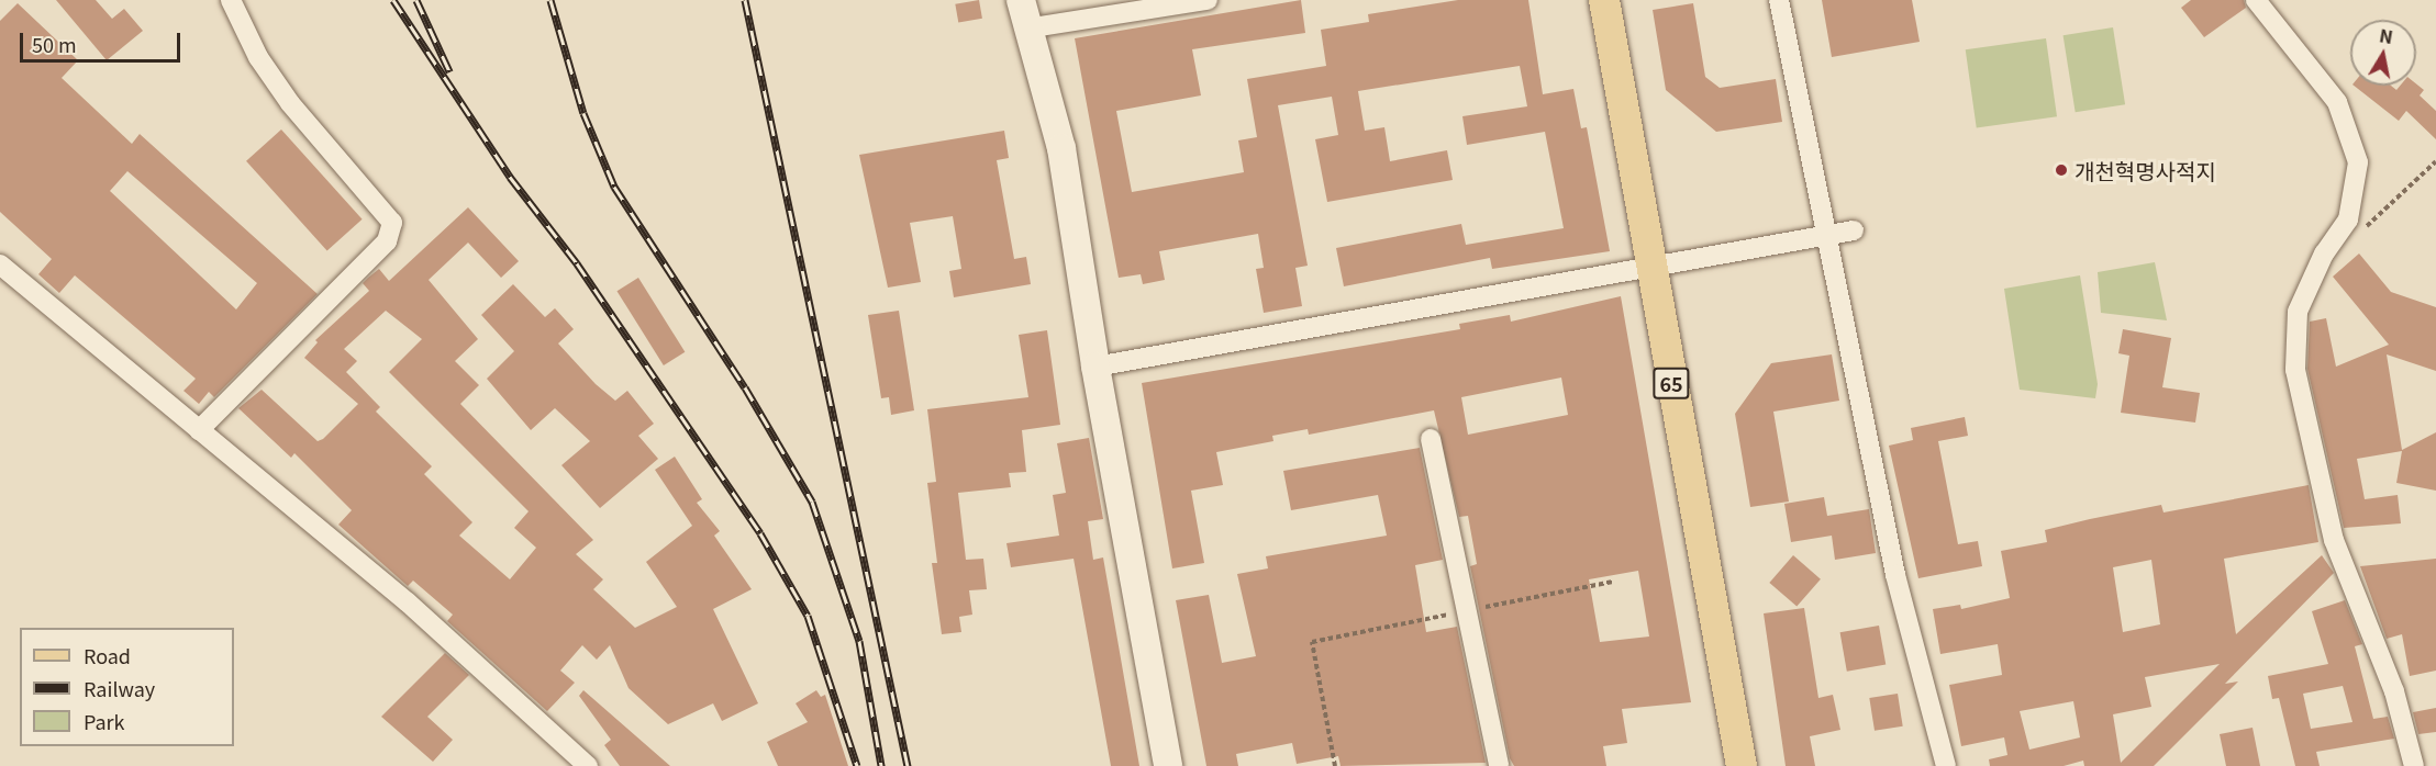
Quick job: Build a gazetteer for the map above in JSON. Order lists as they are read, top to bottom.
{
  "streets": {
    "main road": ["65"]
  },
  "places": ["개천혁명사적지"],
  "legend": ["Road", "Railway", "Park"],
  "scale_bar": "50 m",
  "north": "top"
}
